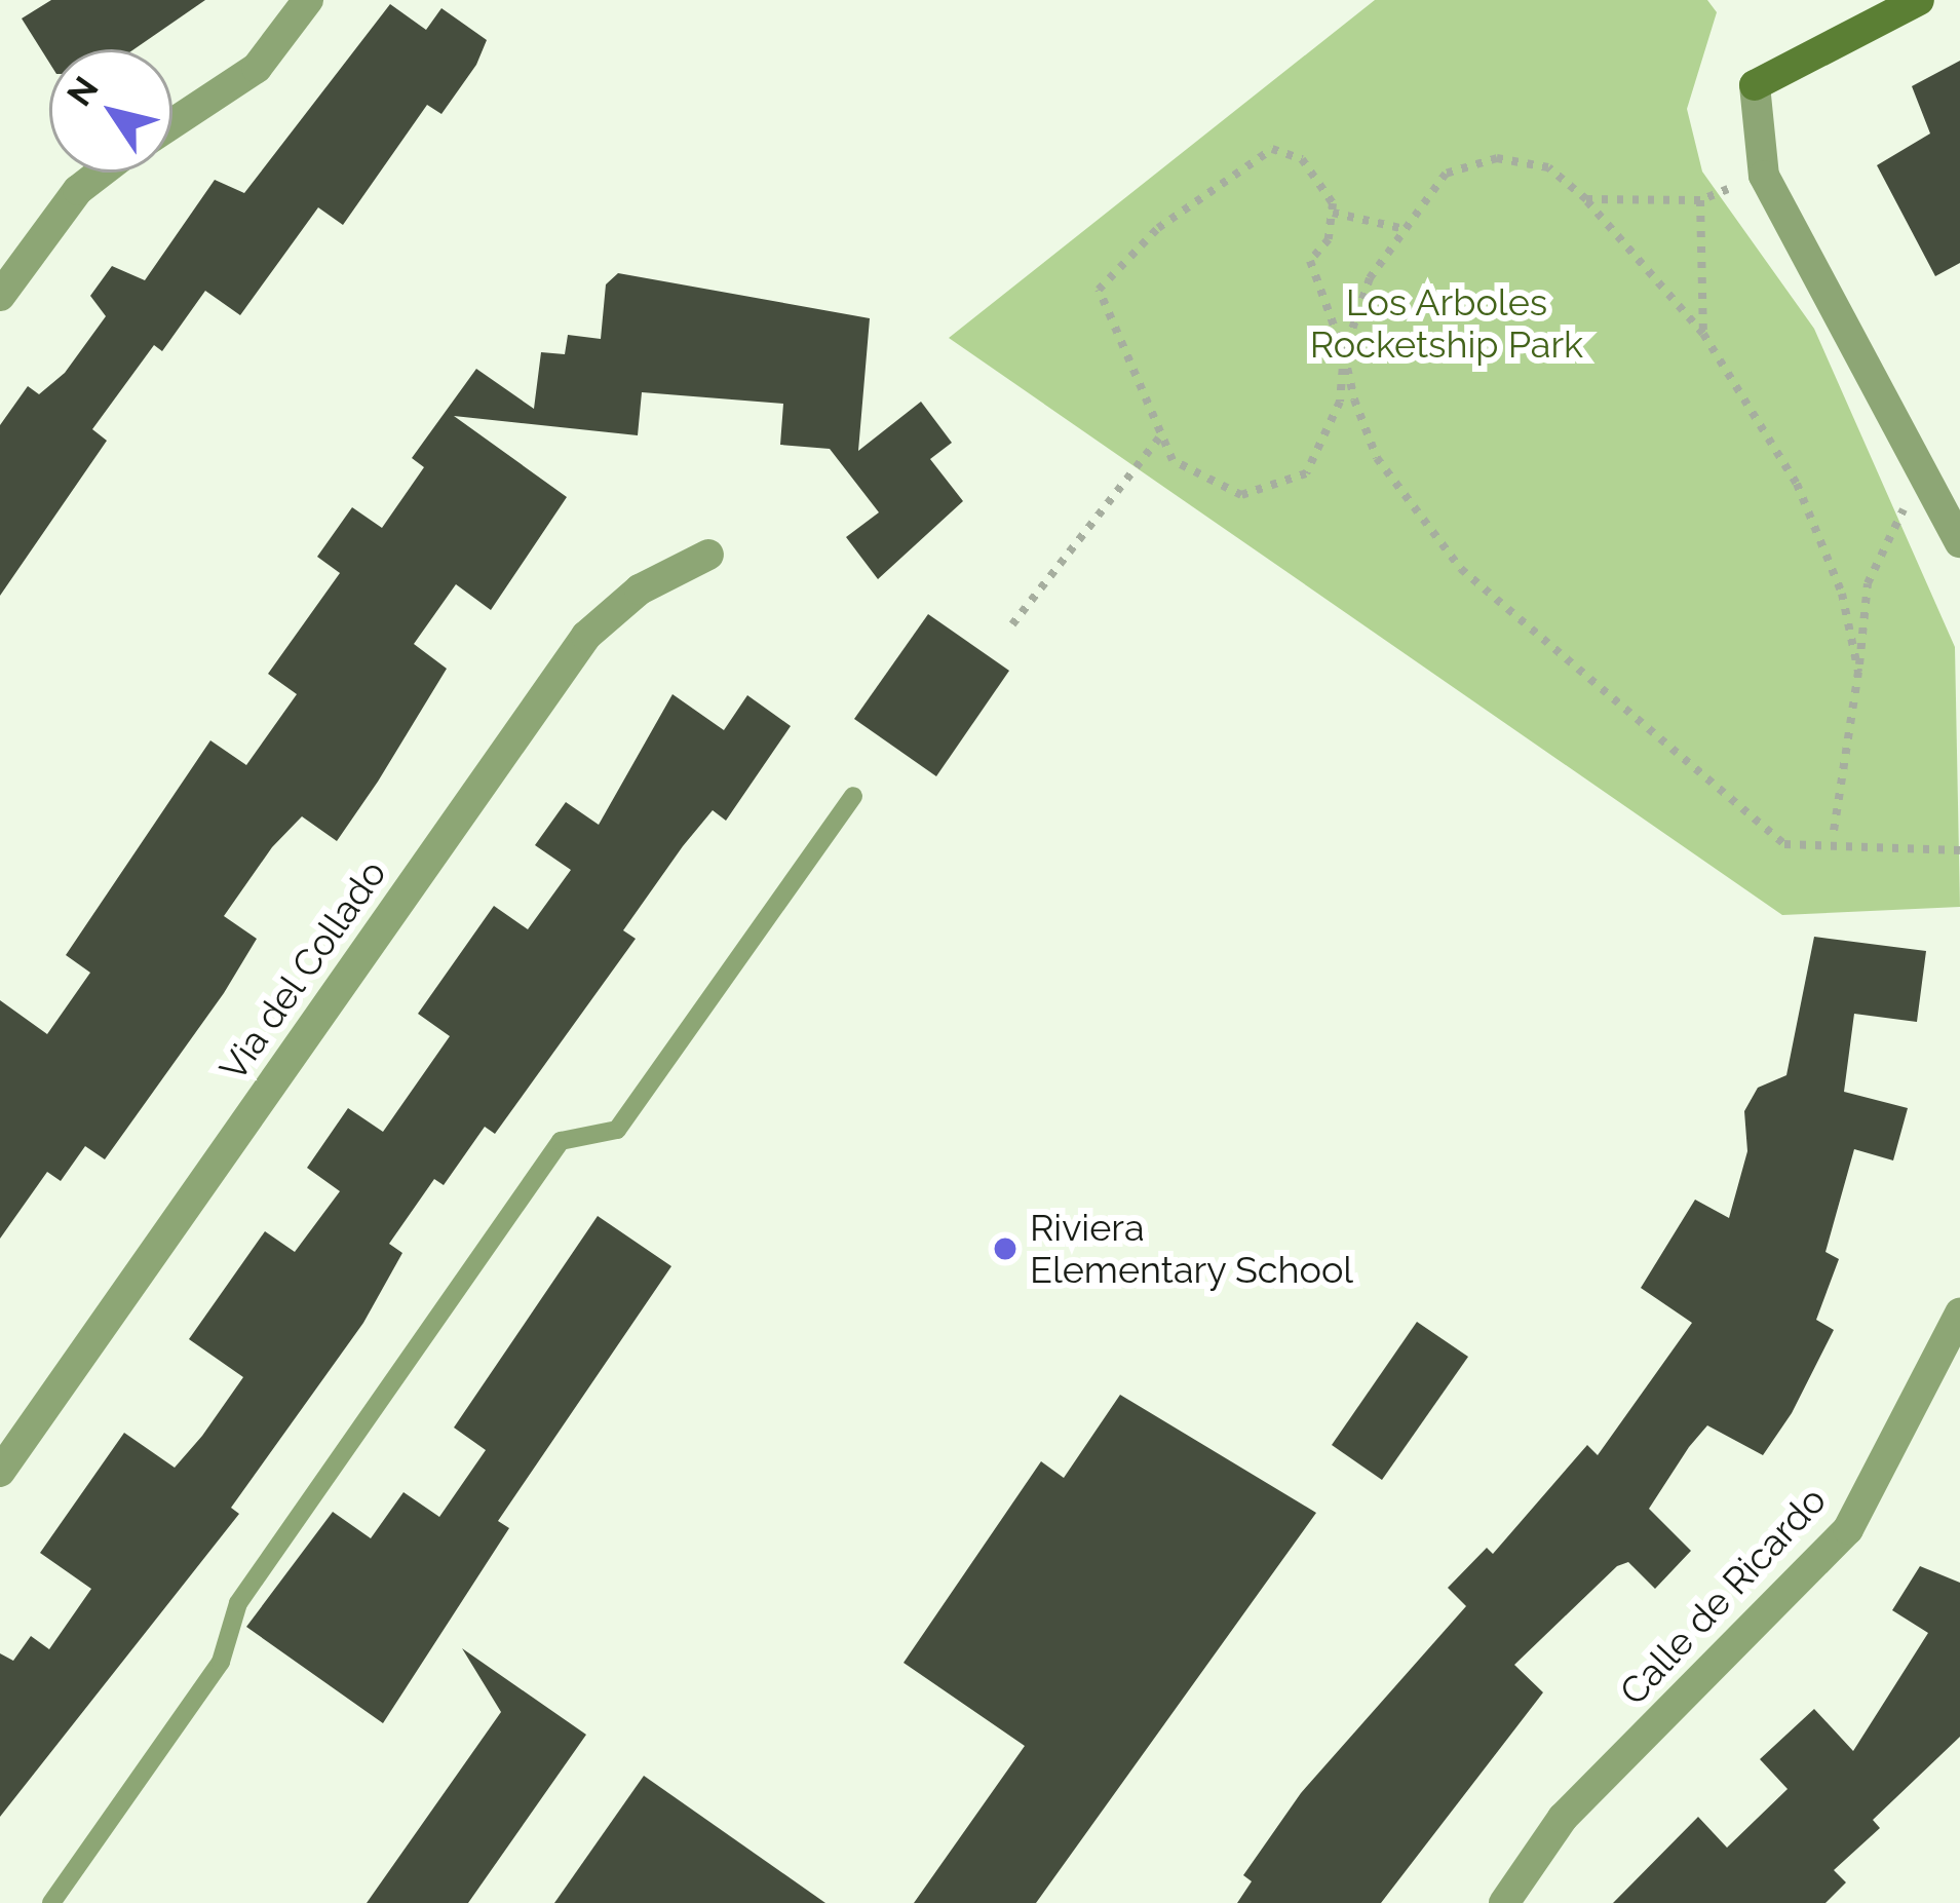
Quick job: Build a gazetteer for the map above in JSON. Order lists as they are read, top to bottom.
{
  "streets": {
    "street": ["Via del Collado", "Calle de Ricardo"]
  },
  "parks": ["Los Arboles Rocketship Park"],
  "places": ["Riviera Elementary School"],
  "north": "top left"
}
